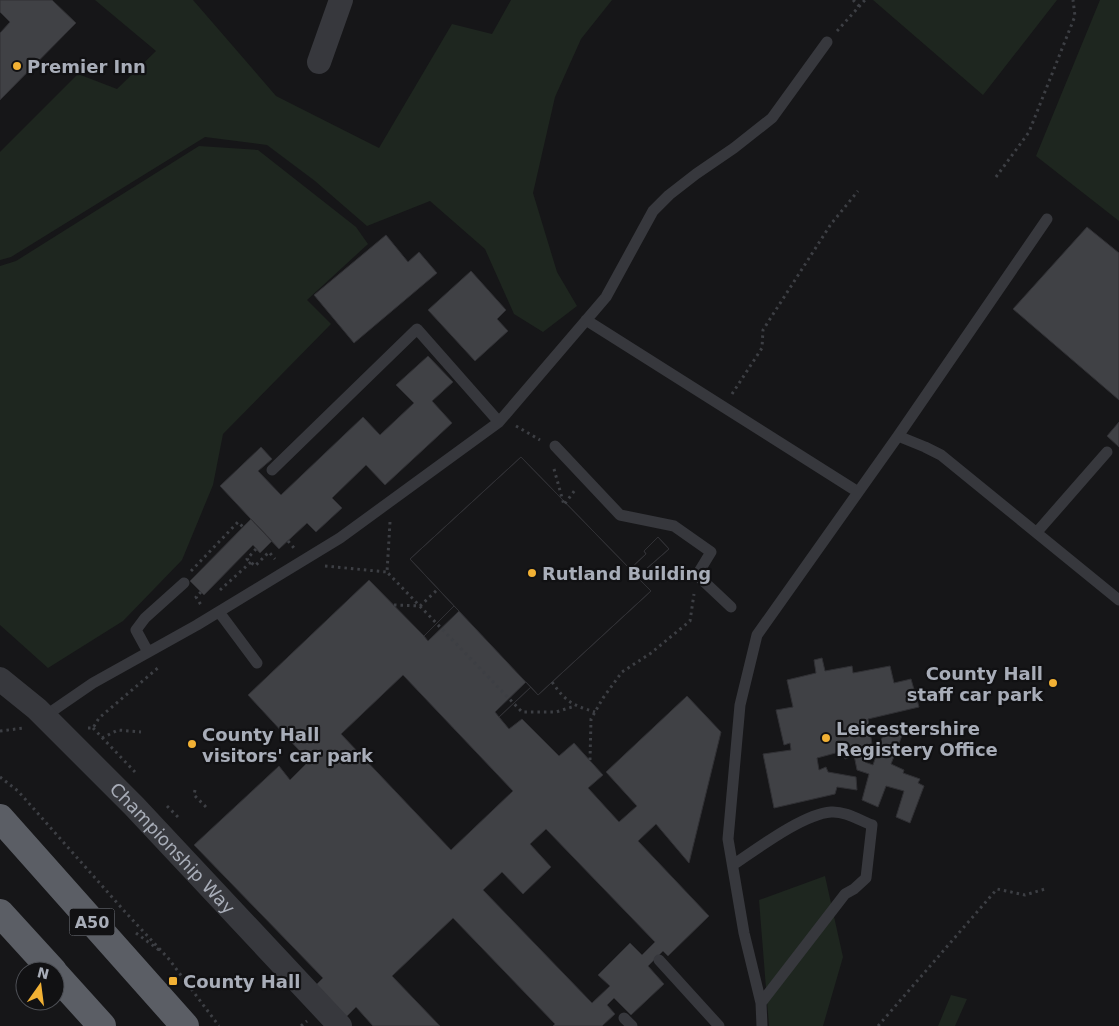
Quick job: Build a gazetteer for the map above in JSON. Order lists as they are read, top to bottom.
{
  "streets": {
    "highway": ["A50"],
    "street": ["Championship Way"]
  },
  "places": {
    "other": [
      "Premier Inn",
      "Rutland Building",
      "County Hall staff car park",
      "Leicestershire Registery Office",
      "County Hall visitors' car park"
    ],
    "transit": ["County Hall"]
  },
  "north": "top"
}
